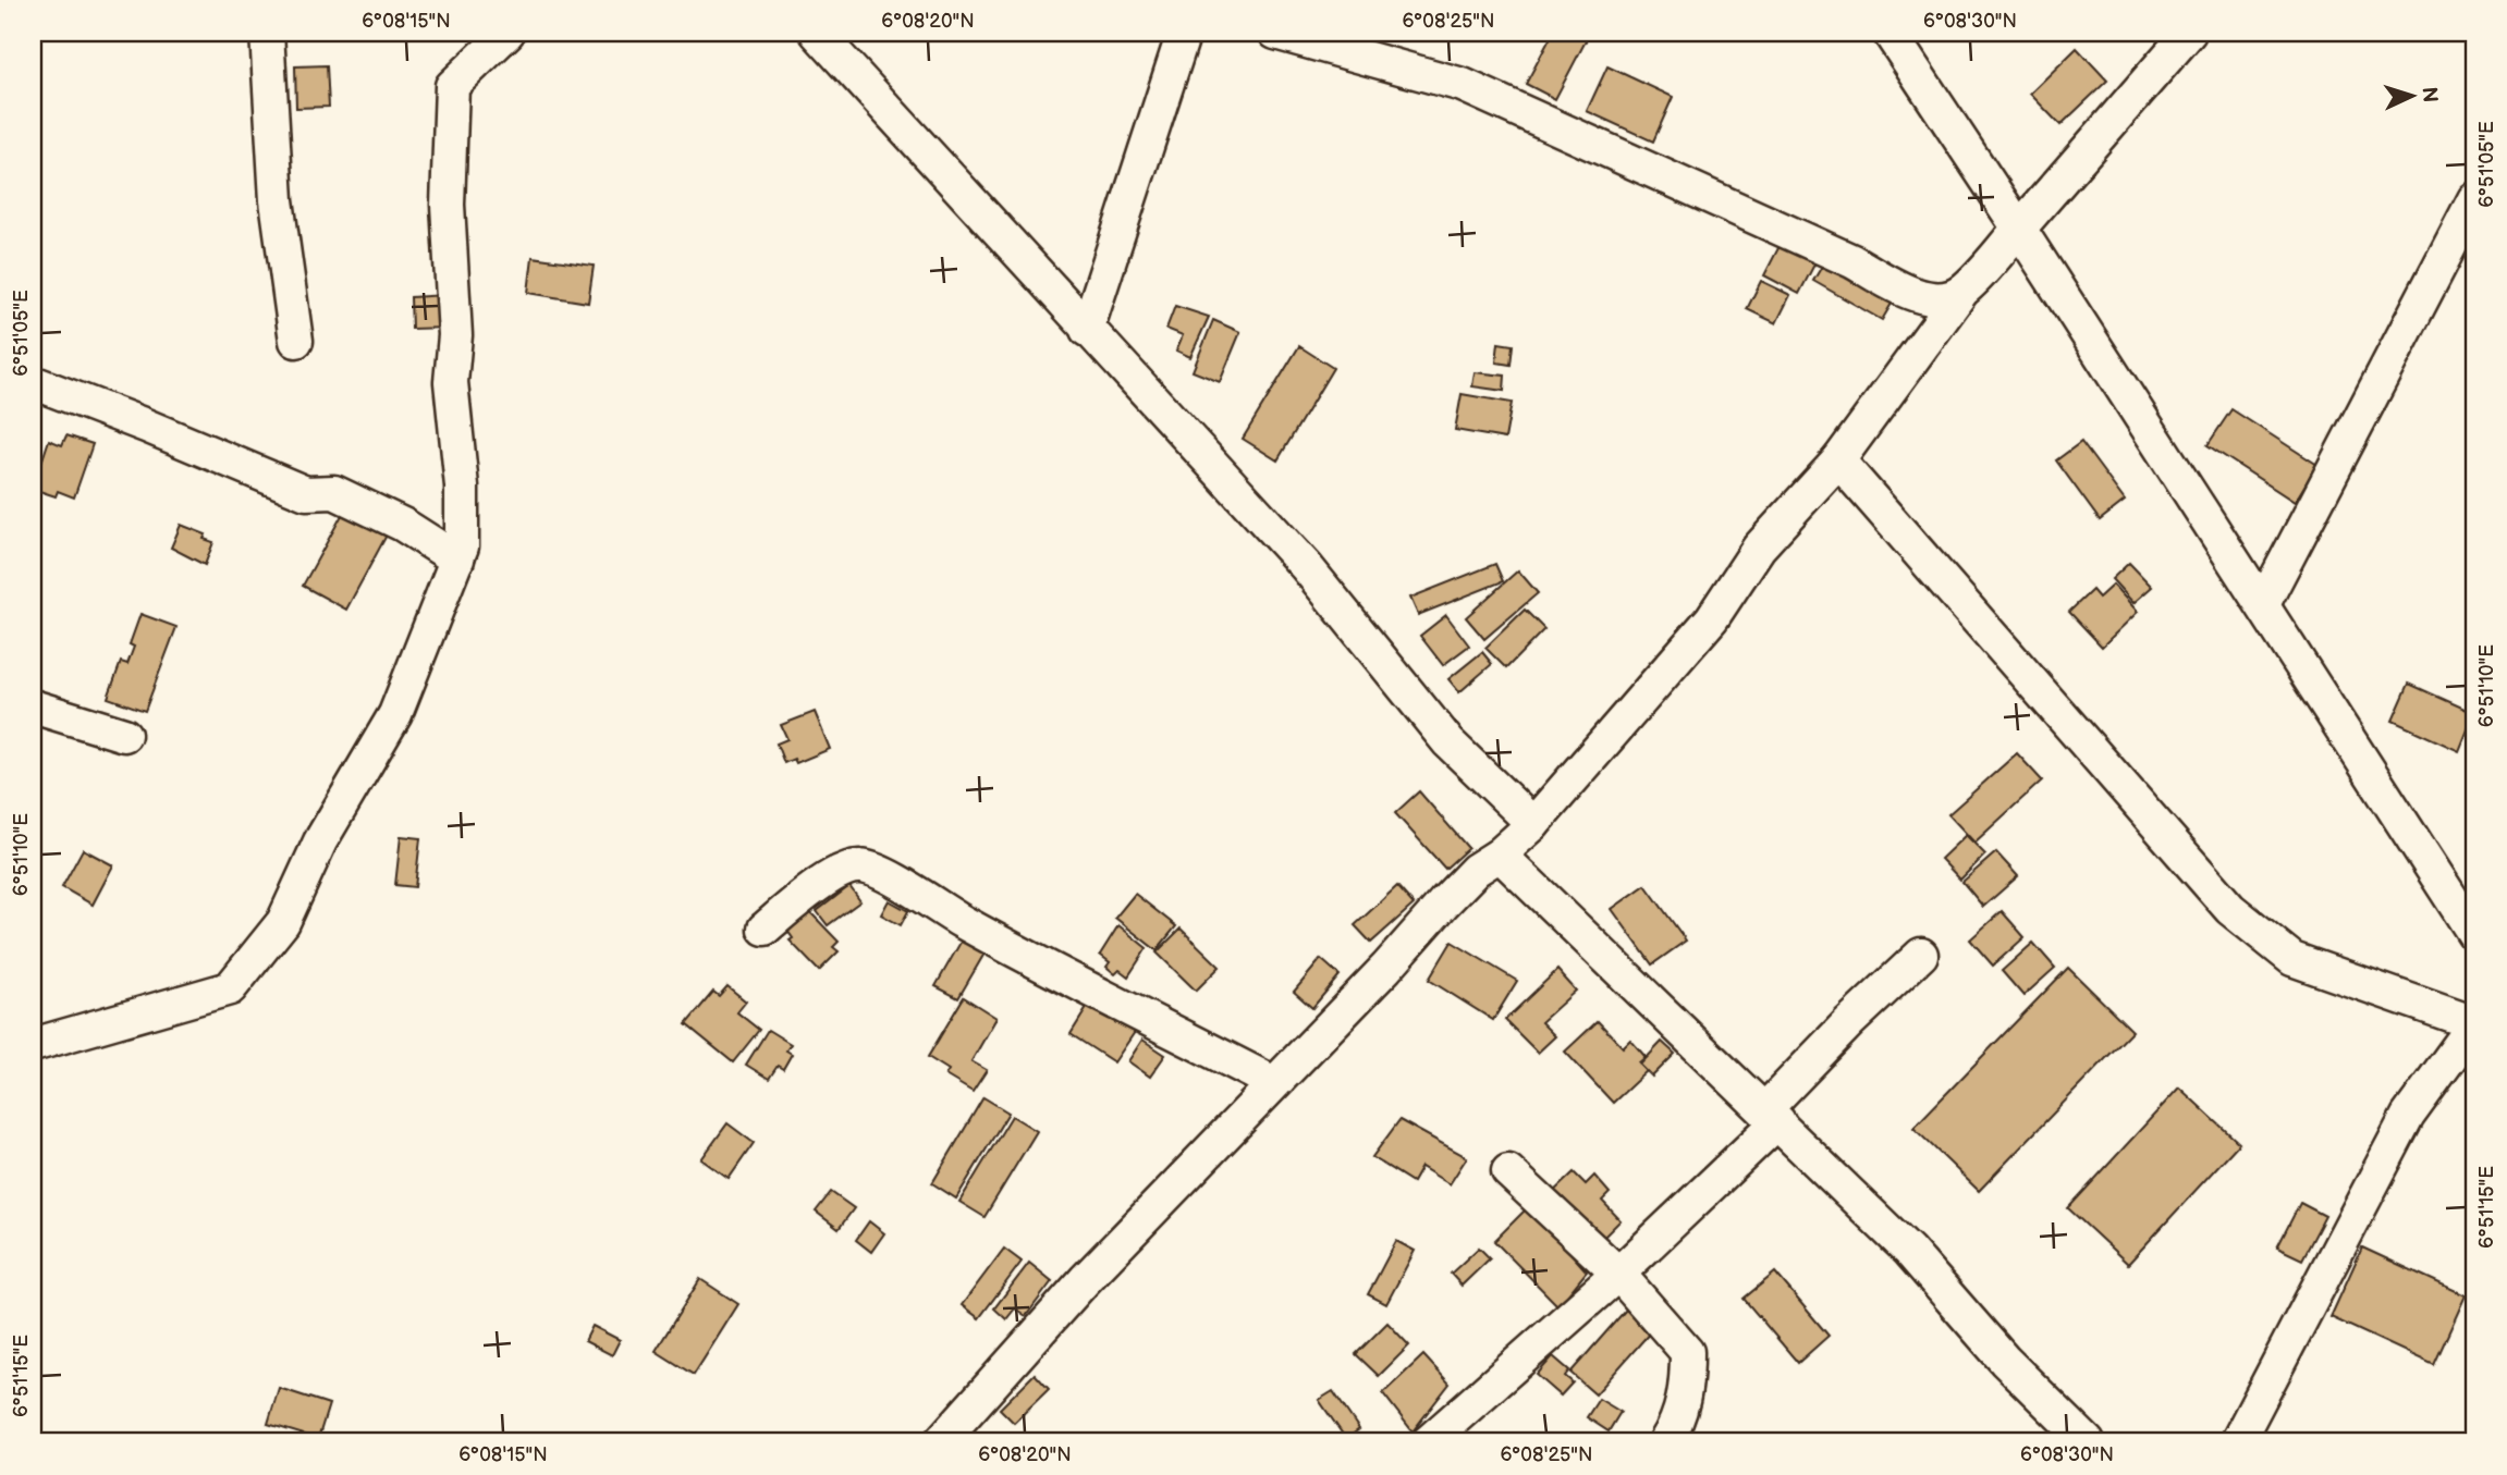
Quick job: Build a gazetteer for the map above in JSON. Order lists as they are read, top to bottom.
{
  "north": "right",
  "coordinates": [
    "6°08'15\"N",
    "6°08'20\"N",
    "6°08'25\"N",
    "6°08'30\"N",
    "6°51'05\"E",
    "6°51'10\"E",
    "6°51'15\"E"
  ]
}
